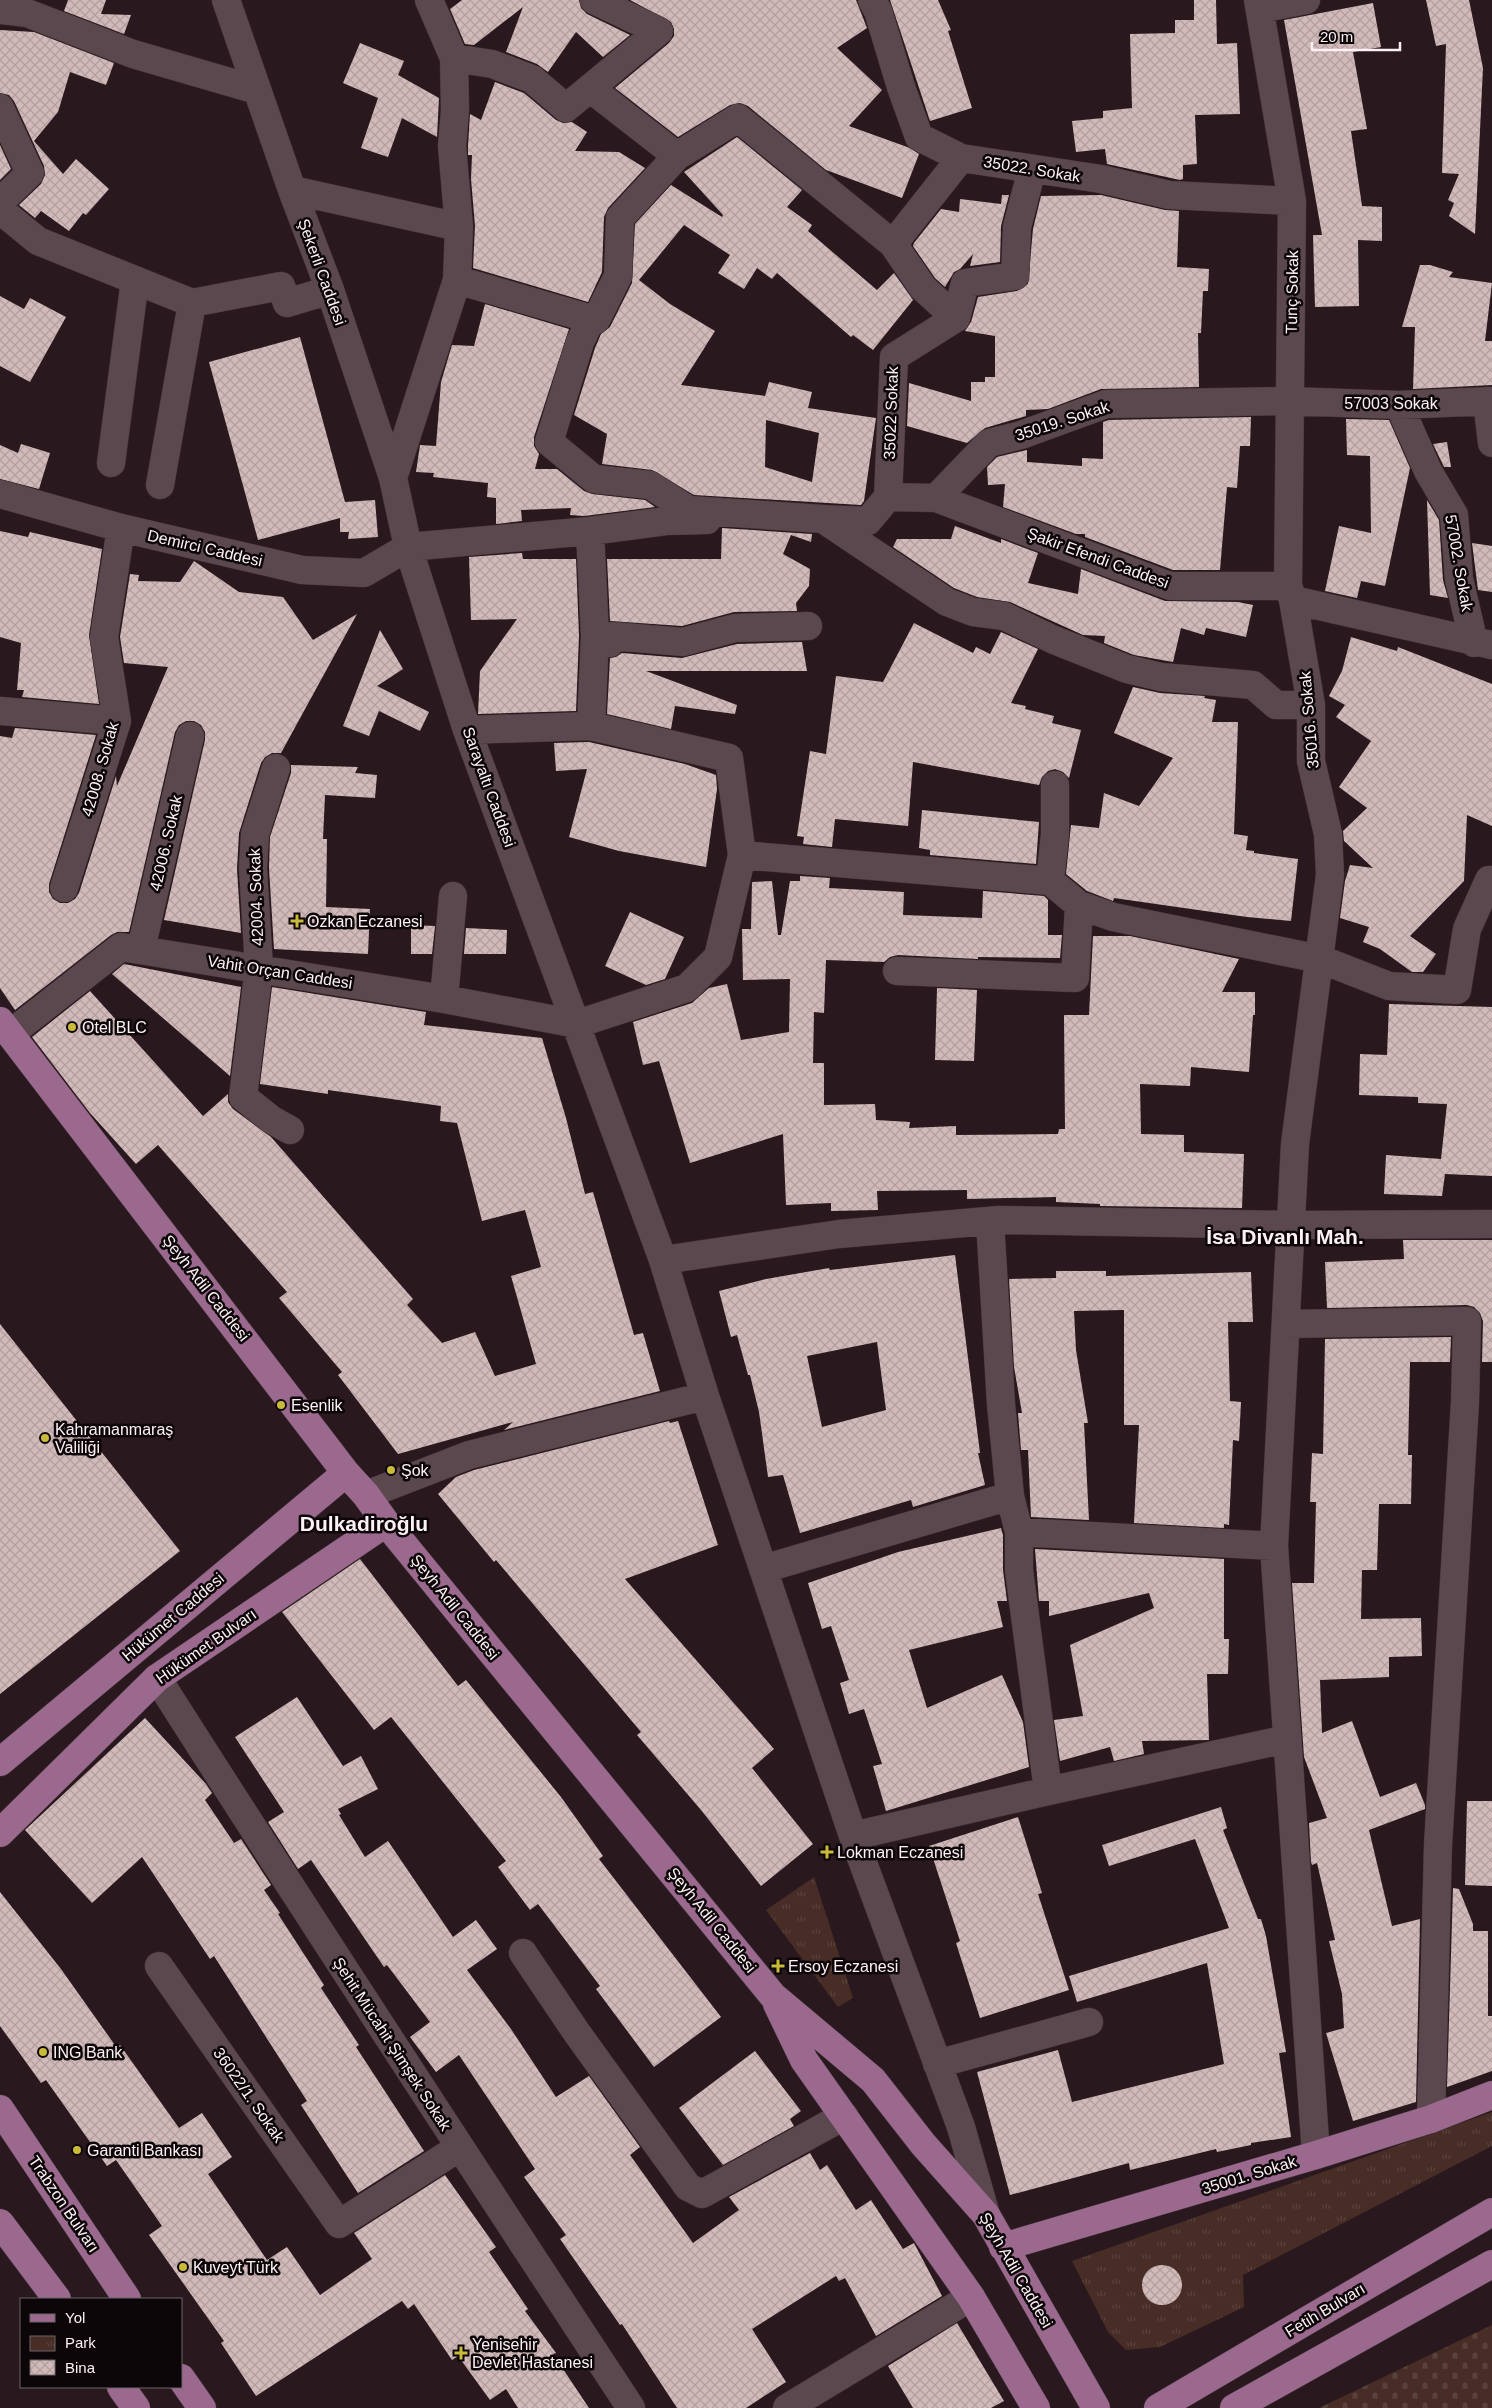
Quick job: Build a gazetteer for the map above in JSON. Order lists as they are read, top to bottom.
{
  "streets": {
    "main road": [
      "Şeyh Adil Caddesi",
      "Hükümet Caddesi",
      "Hükümet Bulvarı",
      "35001. Sokak",
      "Trabzon Bulvarı",
      "Fetih Bulvarı"
    ],
    "street": [
      "35022. Sokak",
      "Şekerli Caddesi",
      "Tunç Sokak",
      "57003 Sokak",
      "35022 Sokak",
      "35019. Sokak",
      "Demirci Caddesi",
      "Şakir Efendi Caddesi",
      "57002. Sokak",
      "35016. Sokak",
      "42008. Sokak",
      "Sarayaltı Caddesi",
      "42006. Sokak",
      "42004. Sokak",
      "Vahit Orçan Caddesi",
      "Şehit Mücahit Şimşek Sokak",
      "36022/1. Sokak"
    ]
  },
  "crossings": [
    ["35022. Sokak", "Tunç Sokak"],
    ["Şekerli Caddesi", "Demirci Caddesi"],
    ["Şekerli Caddesi", "Sarayaltı Caddesi"],
    ["Tunç Sokak", "57003 Sokak"],
    ["Tunç Sokak", "35019. Sokak"],
    ["Tunç Sokak", "Şakir Efendi Caddesi"],
    ["Tunç Sokak", "35016. Sokak"],
    ["57003 Sokak", "35019. Sokak"],
    ["57003 Sokak", "57002. Sokak"],
    ["35019. Sokak", "Şakir Efendi Caddesi"],
    ["Demirci Caddesi", "42008. Sokak"],
    ["Demirci Caddesi", "Sarayaltı Caddesi"],
    ["Şakir Efendi Caddesi", "57002. Sokak"],
    ["Şakir Efendi Caddesi", "35016. Sokak"],
    ["35016. Sokak", "35001. Sokak"],
    ["Sarayaltı Caddesi", "Vahit Orçan Caddesi"],
    ["Sarayaltı Caddesi", "Şeyh Adil Caddesi"],
    ["42006. Sokak", "Vahit Orçan Caddesi"],
    ["42004. Sokak", "Vahit Orçan Caddesi"],
    ["Vahit Orçan Caddesi", "Şeyh Adil Caddesi"],
    ["Şeyh Adil Caddesi", "Hükümet Caddesi"],
    ["Şeyh Adil Caddesi", "Hükümet Bulvarı"],
    ["Şeyh Adil Caddesi", "35001. Sokak"],
    ["Hükümet Bulvarı", "Şehit Mücahit Şimşek Sokak"],
    ["Şehit Mücahit Şimşek Sokak", "36022/1. Sokak"]
  ],
  "districts": ["İsa Divanlı Mah.", "Dulkadiroğlu"],
  "places": {
    "health": [
      "Ozkan Eczanesi",
      "Lokman Eczanesi",
      "Ersoy Eczanesi",
      "Yenisehir Devlet Hastanesi"
    ],
    "other": [
      "Otel BLC",
      "Esenlik",
      "Kahramanmaraş Valiliği",
      "Şok",
      "ING Bank",
      "Garanti Bankası",
      "Kuveyt Türk"
    ]
  },
  "legend": ["Yol", "Park", "Bina"],
  "scale_bar": "20 m"
}
